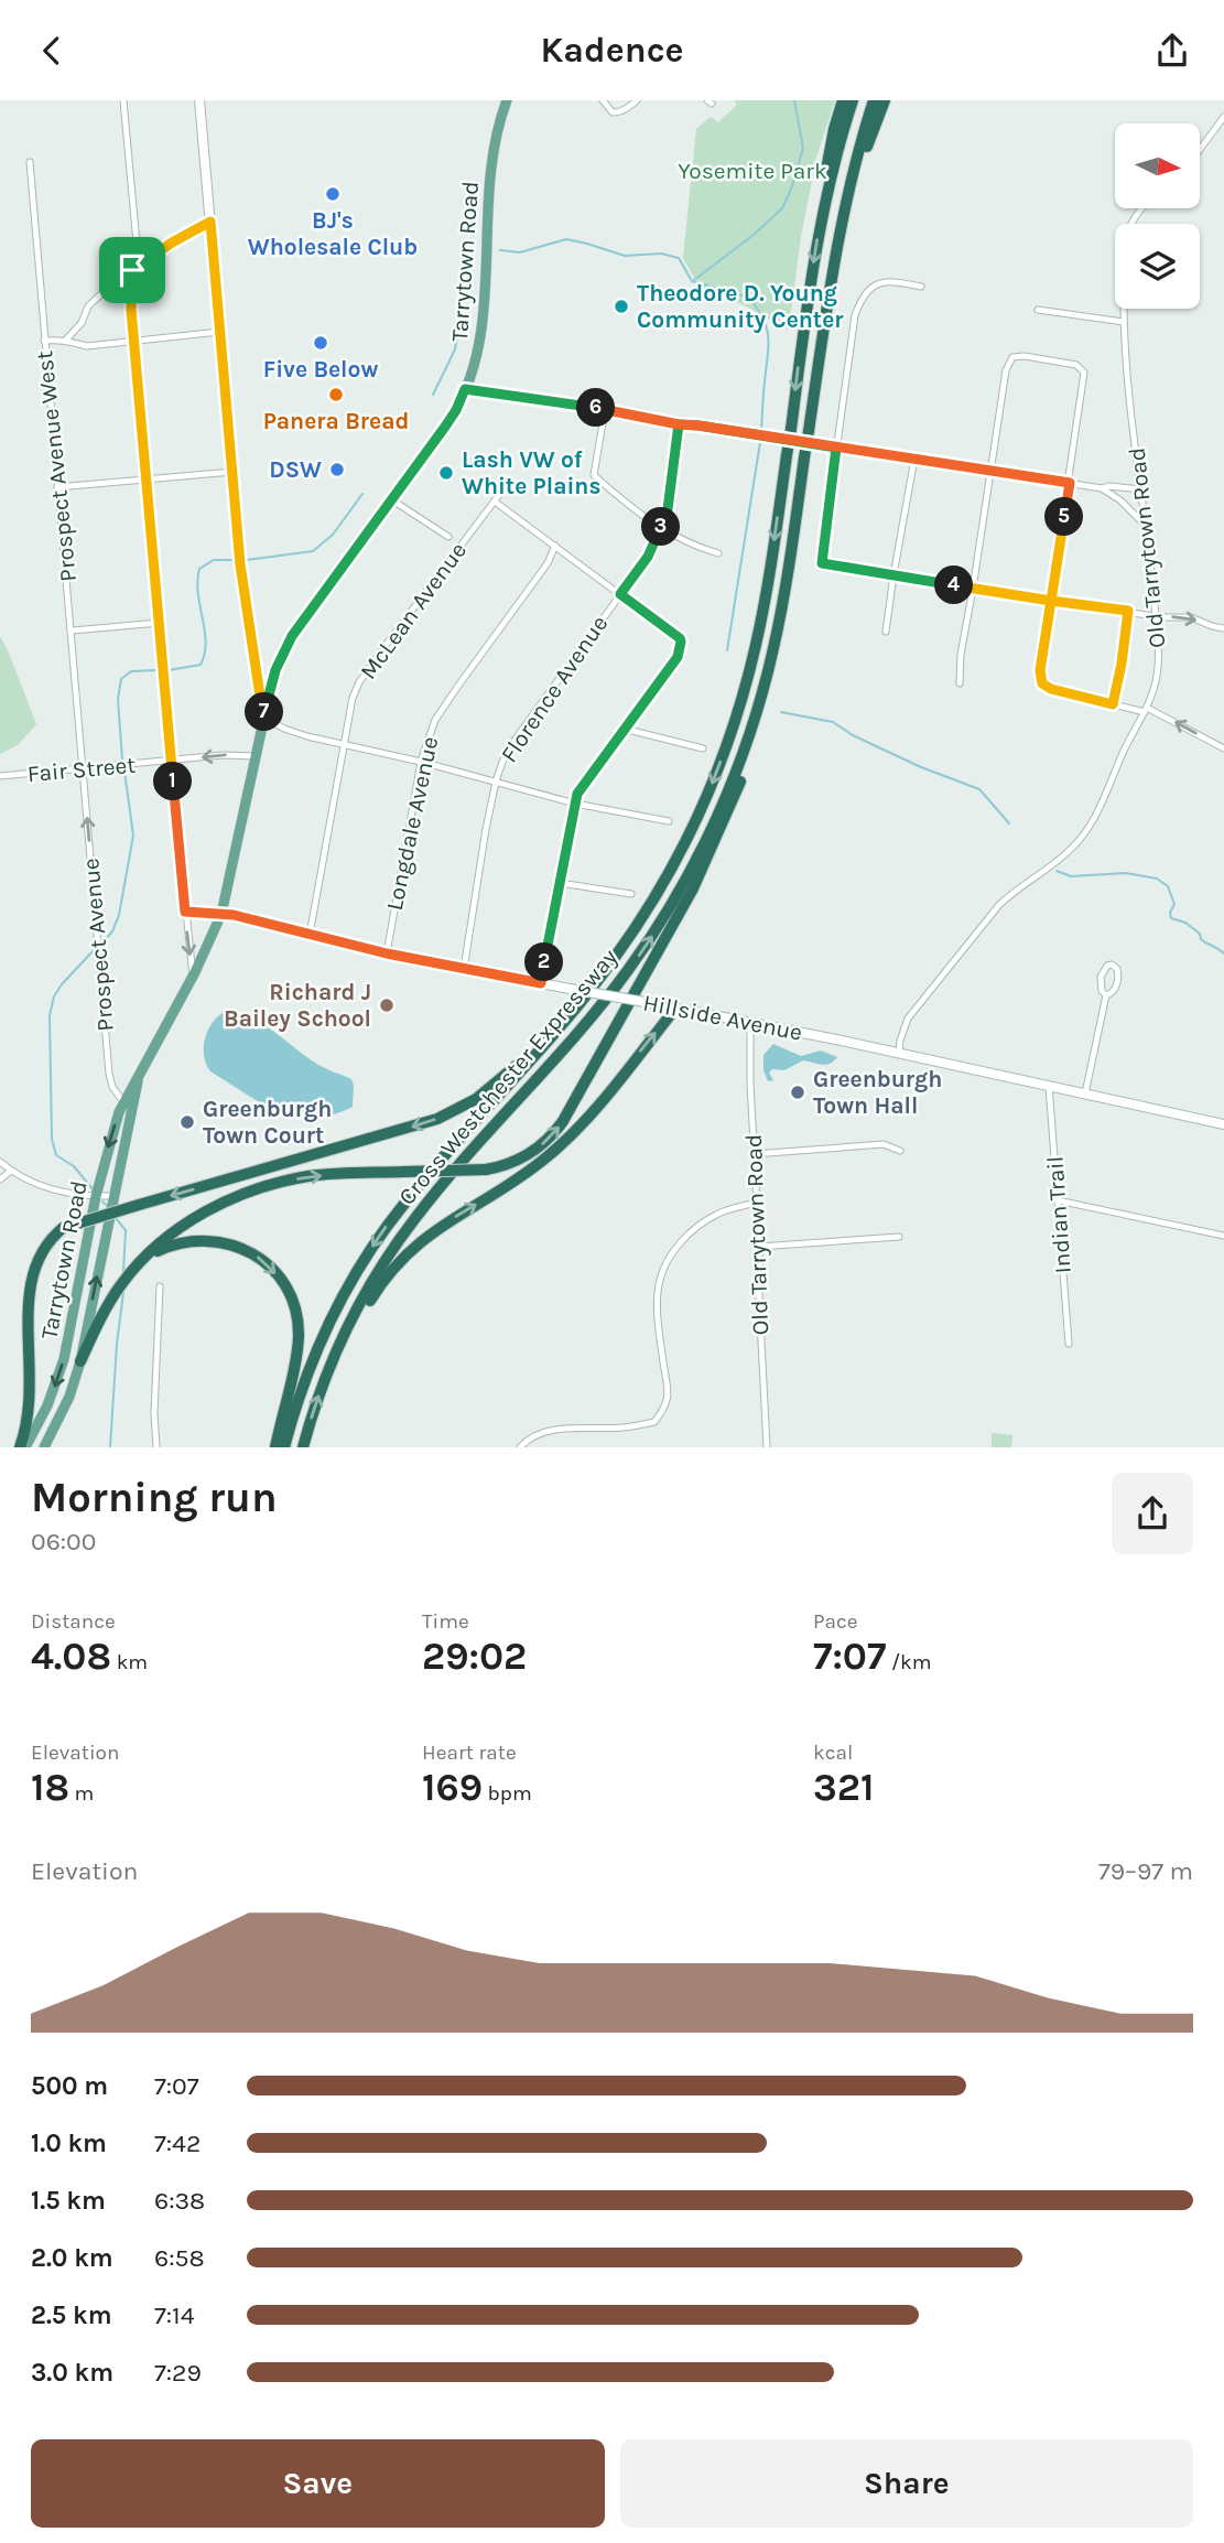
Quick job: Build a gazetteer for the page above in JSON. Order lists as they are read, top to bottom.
{
  "streets": {
    "highway": ["Cross Westchester Expressway"],
    "main road": ["Tarrytown Road", "Hillside Avenue"],
    "street": [
      "Prospect Avenue West",
      "Old Tarrytown Road",
      "McLean Avenue",
      "Florence Avenue",
      "Fair Street",
      "Longdale Avenue",
      "Prospect Avenue",
      "Indian Trail"
    ]
  },
  "crossings": [
    ["Tarrytown Road", "Fair Street"],
    ["Tarrytown Road", "Prospect Avenue"],
    ["Tarrytown Road", "Hillside Avenue"],
    ["Prospect Avenue West", "Fair Street"],
    ["Prospect Avenue West", "Prospect Avenue"],
    ["Old Tarrytown Road", "Hillside Avenue"],
    ["McLean Avenue", "Hillside Avenue"],
    ["Florence Avenue", "Hillside Avenue"],
    ["Fair Street", "Prospect Avenue"],
    ["Longdale Avenue", "Hillside Avenue"],
    ["Hillside Avenue", "Indian Trail"]
  ],
  "one_way": ["Prospect Avenue"],
  "parks": ["Yosemite Park"],
  "places": [
    "BJ's Wholesale Club",
    "Theodore D. Young Community Center",
    "Five Below",
    "Panera Bread",
    "DSW",
    "Lash VW of White Plains",
    "Richard J Bailey School",
    "Greenburgh Town Hall",
    "Greenburgh Town Court"
  ],
  "north": "right",
  "page": {
    "header": "Kadence",
    "pins": [
      "6",
      "5",
      "3",
      "4",
      "7",
      "1",
      "2"
    ],
    "heading": ["Morning run", "06:00"],
    "stats": [
      ["Distance", "4.08 km"],
      ["Time", "29:02"],
      ["Pace", "7:07 /km"],
      ["Elevation", "18 m"],
      ["Heart rate", "169 bpm"],
      ["kcal", "321"]
    ],
    "chart": ["Elevation", "79–97 m"],
    "list": [
      {
        "name": "500 m",
        "note": "7:07"
      },
      {
        "name": "1.0 km",
        "note": "7:42"
      },
      {
        "name": "1.5 km",
        "note": "6:38"
      },
      {
        "name": "2.0 km",
        "note": "6:58"
      },
      {
        "name": "2.5 km",
        "note": "7:14"
      },
      {
        "name": "3.0 km",
        "note": "7:29"
      }
    ],
    "buttons": ["Save", "Share"]
  }
}
